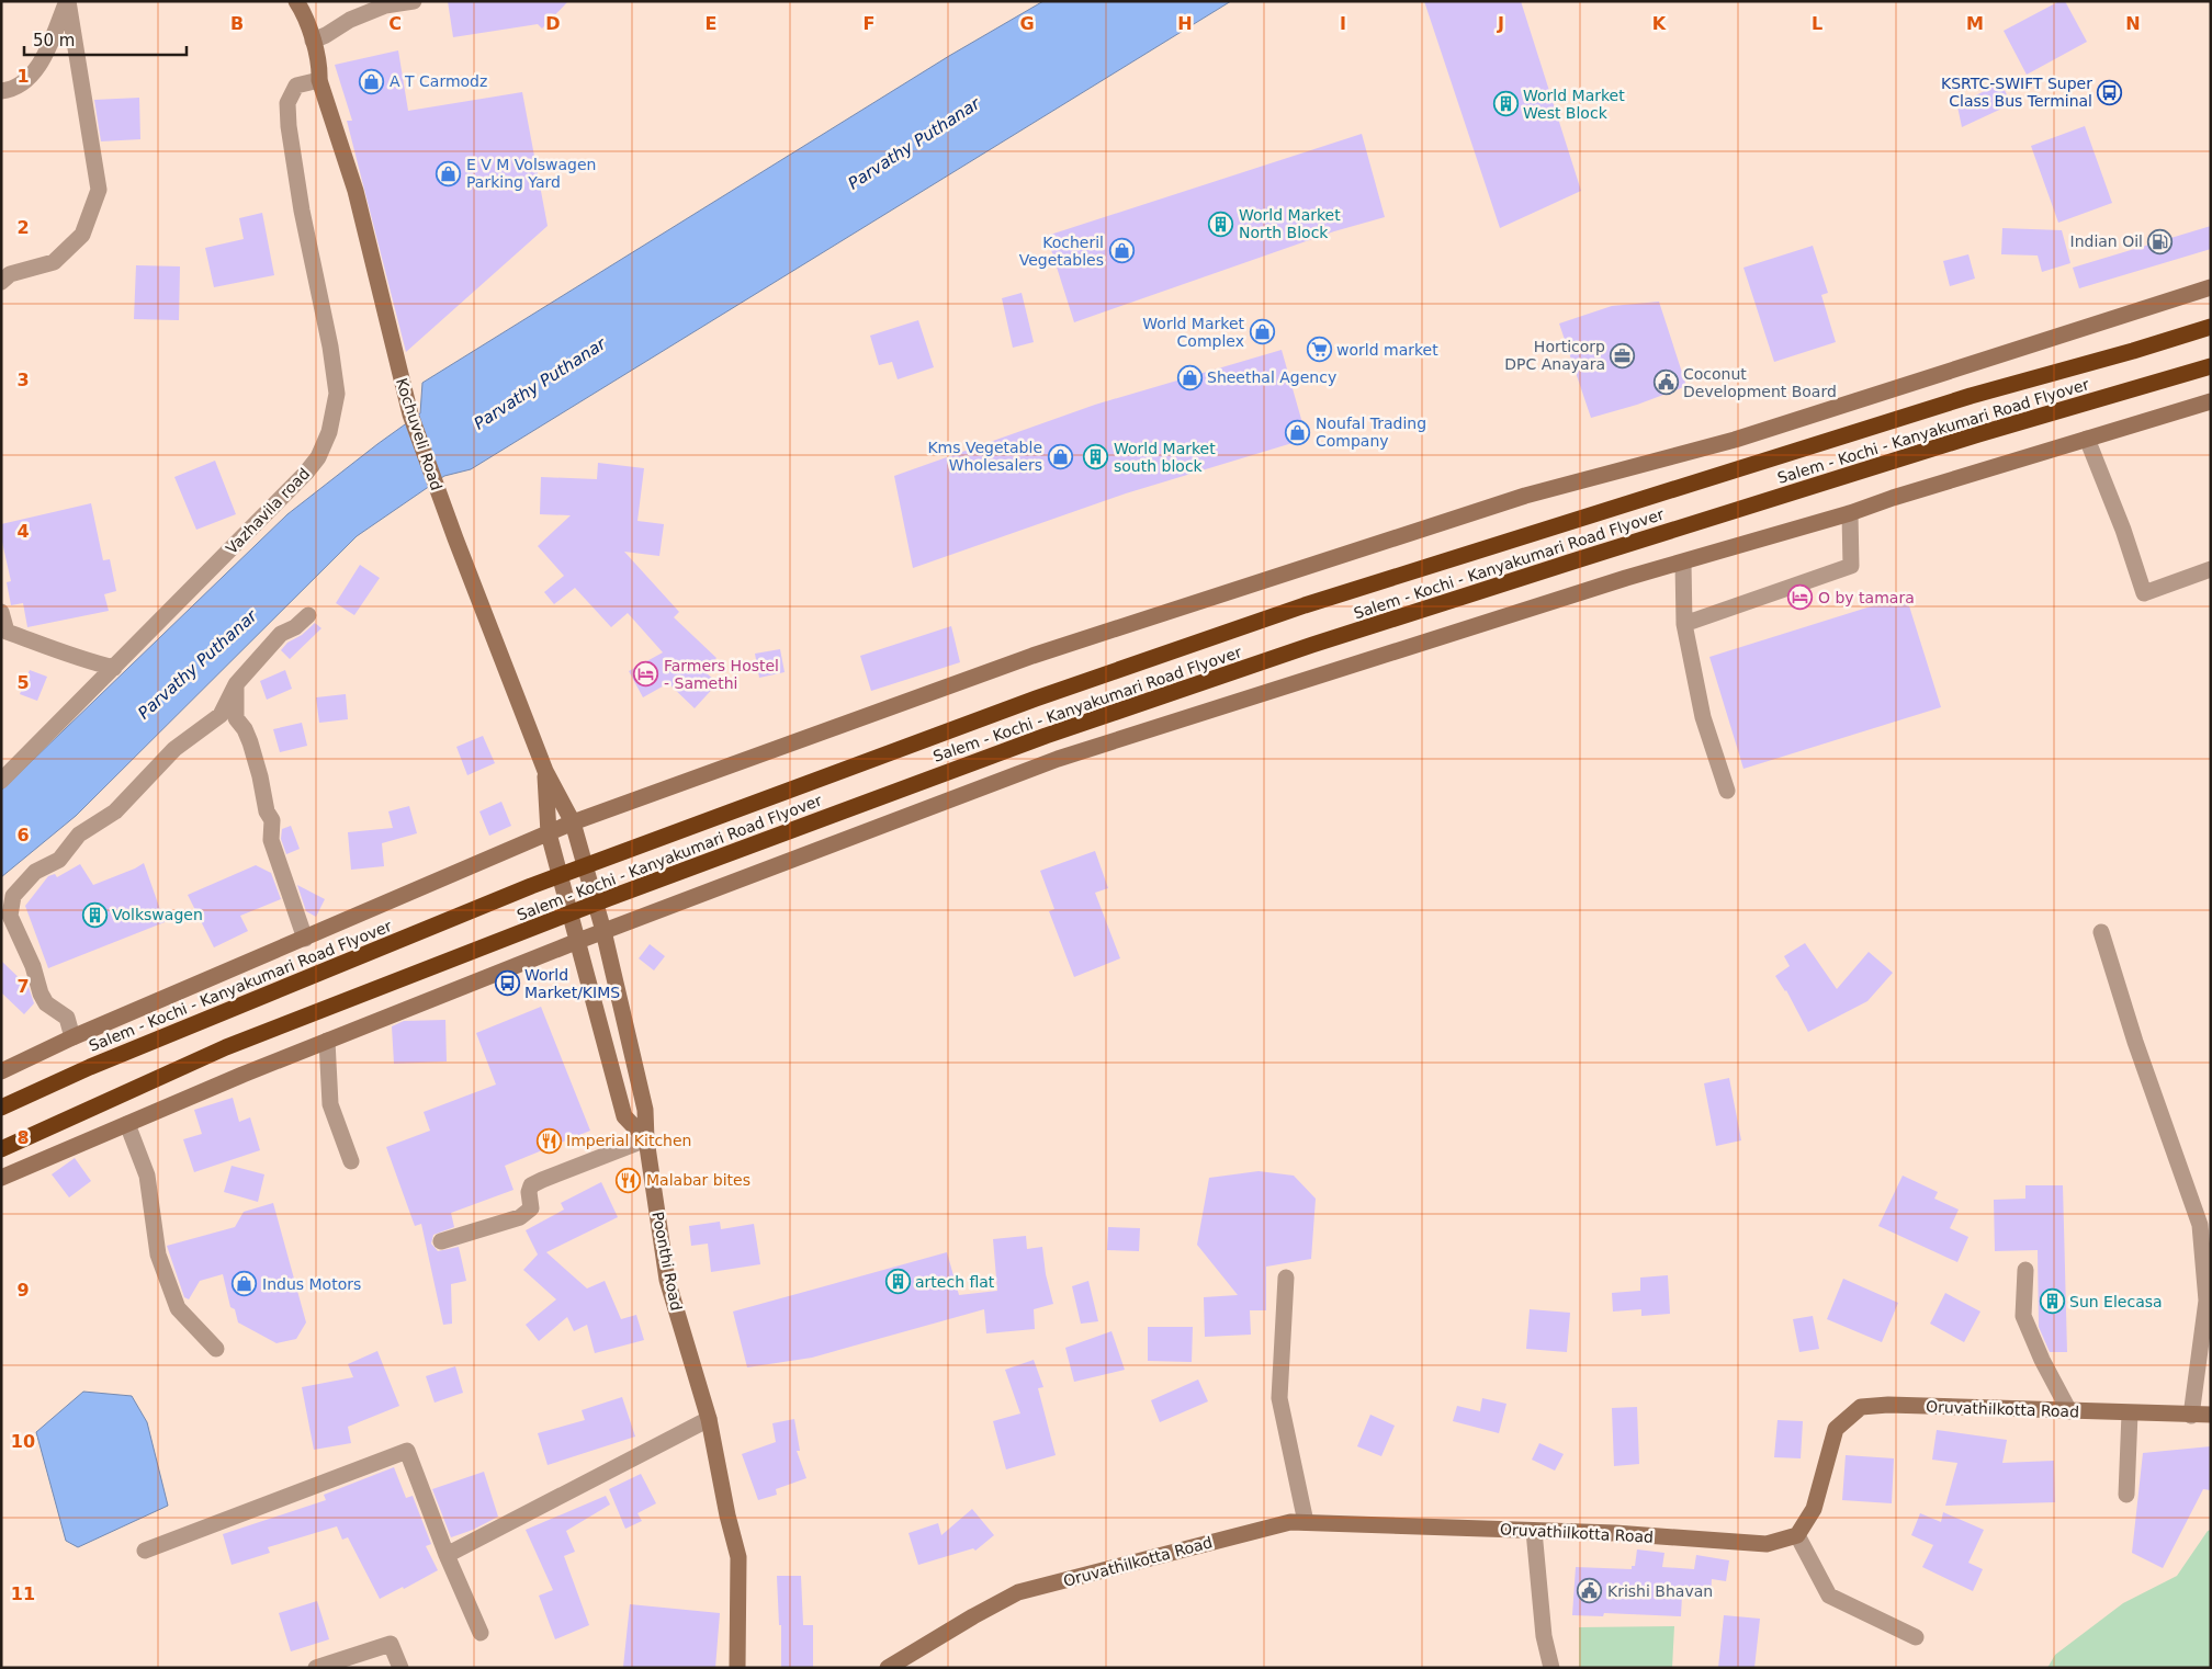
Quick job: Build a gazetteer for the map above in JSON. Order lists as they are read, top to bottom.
{
  "streets": {
    "highway": ["Salem - Kochi - Kanyakumari Road Flyover"],
    "street": [
      "Kochuveli Road",
      "Vazhavila road",
      "Poonthi Road",
      "Oruvathilkotta Road"
    ]
  },
  "crossings": [
    ["Kochuveli Road", "Vazhavila road"],
    ["Kochuveli Road", "Poonthi Road"]
  ],
  "water": ["Parvathy Puthanar"],
  "places": {
    "shop": [
      "A T Carmodz",
      "E V M Volswagen Parking Yard",
      "Kocheril Vegetables",
      "World Market Complex",
      "Sheethal Agency",
      "Noufal Trading Company",
      "Kms Vegetable Wholesalers",
      "Indus Motors"
    ],
    "bus stop": ["KSRTC-SWIFT Super Class Bus Terminal", "World Market/KIMS"],
    "building": [
      "World Market West Block",
      "World Market North Block",
      "World Market south block",
      "Volkswagen",
      "artech flat",
      "Sun Elecasa"
    ],
    "fuel station": ["Indian Oil"],
    "supermarket": ["world market"],
    "office": ["Horticorp DPC Anayara"],
    "public building": ["Coconut Development Board", "Krishi Bhavan"],
    "hotel": ["O by tamara", "Farmers Hostel - Samethi"],
    "restaurant": ["Imperial Kitchen", "Malabar bites"]
  },
  "scale_bar": "50 m",
  "grid": {
    "columns": [
      "B",
      "C",
      "D",
      "E",
      "F",
      "G",
      "H",
      "I",
      "J",
      "K",
      "L",
      "M",
      "N"
    ],
    "rows": [
      "1",
      "2",
      "3",
      "4",
      "5",
      "6",
      "7",
      "8",
      "9",
      "10",
      "11"
    ]
  }
}
